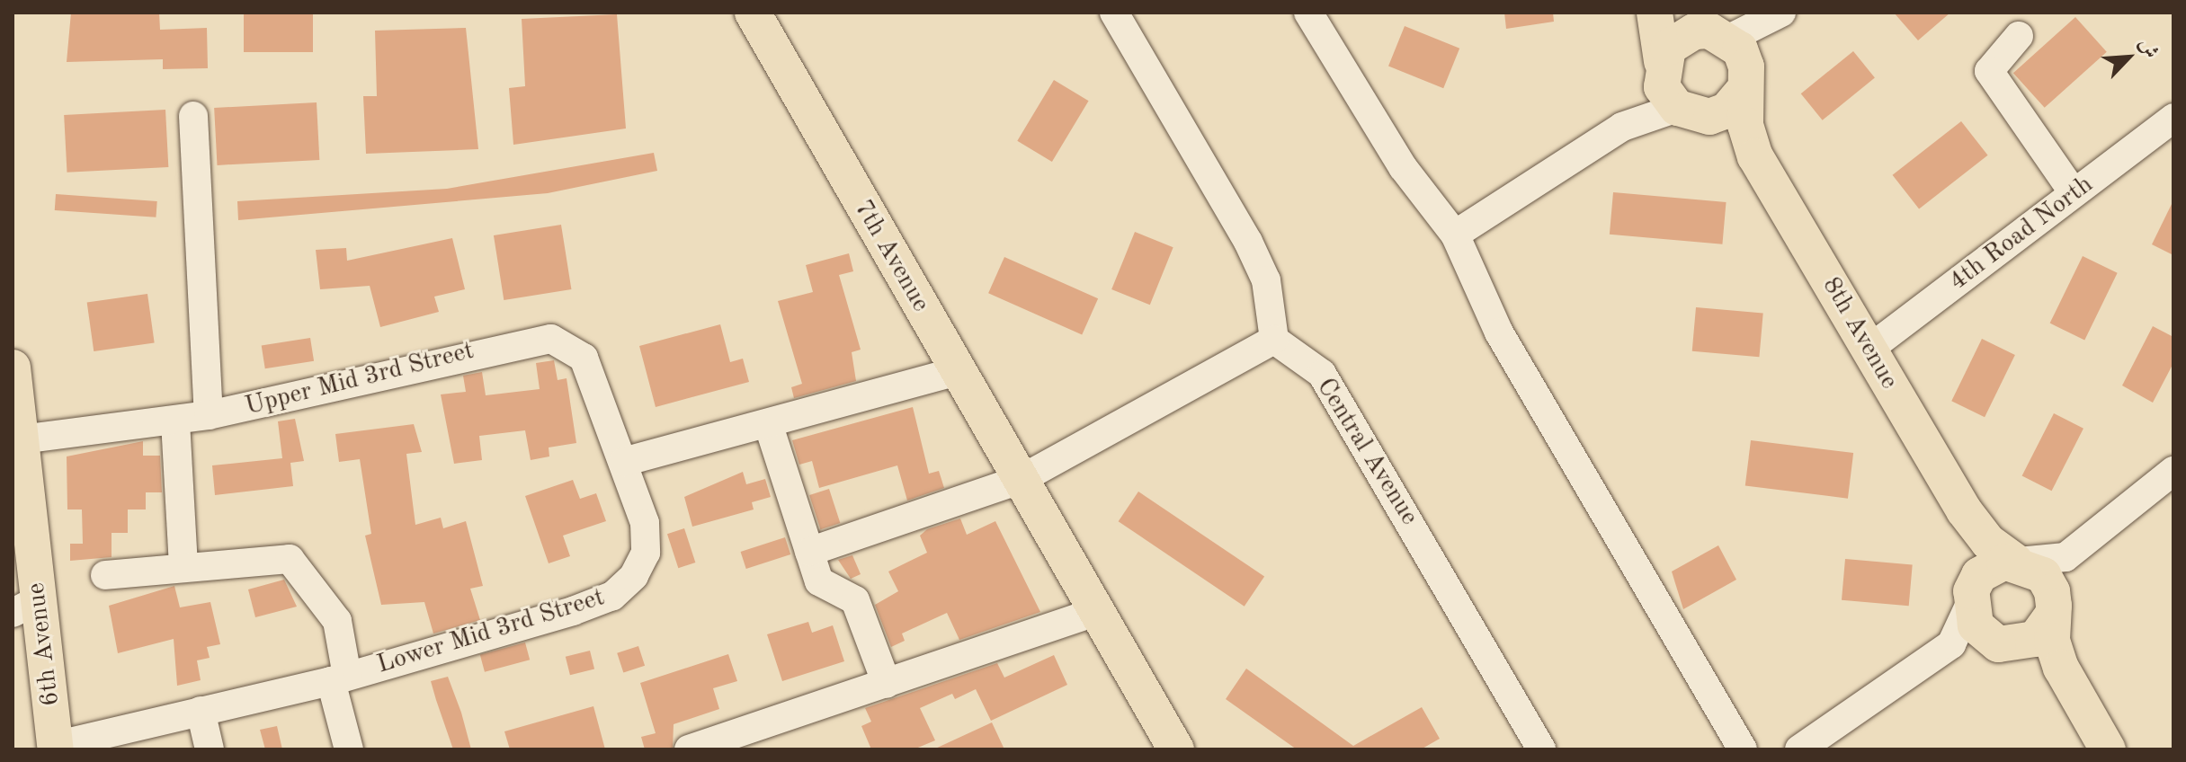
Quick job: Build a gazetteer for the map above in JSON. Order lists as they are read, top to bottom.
{
  "streets": {
    "main road": ["7th Avenue", "8th Avenue", "6th Avenue"],
    "street": [
      "4th Road North",
      "Upper Mid 3rd Street",
      "Central Avenue",
      "Lower Mid 3rd Street"
    ]
  },
  "crossings": [
    ["4th Road North", "8th Avenue"],
    ["Upper Mid 3rd Street", "Lower Mid 3rd Street"],
    ["Upper Mid 3rd Street", "6th Avenue"],
    ["Lower Mid 3rd Street", "6th Avenue"]
  ],
  "north": "top right"
}
